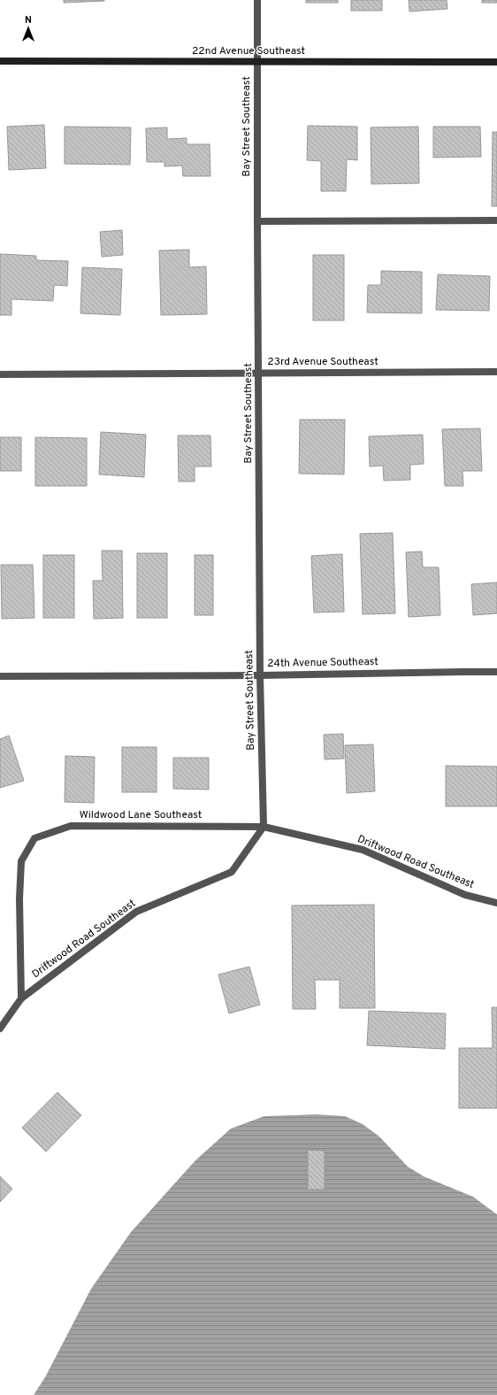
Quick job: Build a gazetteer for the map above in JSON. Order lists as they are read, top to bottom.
{
  "streets": {
    "street": [
      "22nd Avenue Southeast",
      "Bay Street Southeast",
      "23rd Avenue Southeast",
      "24th Avenue Southeast",
      "Wildwood Lane Southeast",
      "Driftwood Road Southeast"
    ]
  },
  "crossings": [
    ["22nd Avenue Southeast", "Bay Street Southeast"],
    ["Bay Street Southeast", "23rd Avenue Southeast"],
    ["Bay Street Southeast", "24th Avenue Southeast"],
    ["Bay Street Southeast", "Wildwood Lane Southeast"],
    ["Bay Street Southeast", "Driftwood Road Southeast"],
    ["Wildwood Lane Southeast", "Driftwood Road Southeast"]
  ],
  "north": "top"
}
